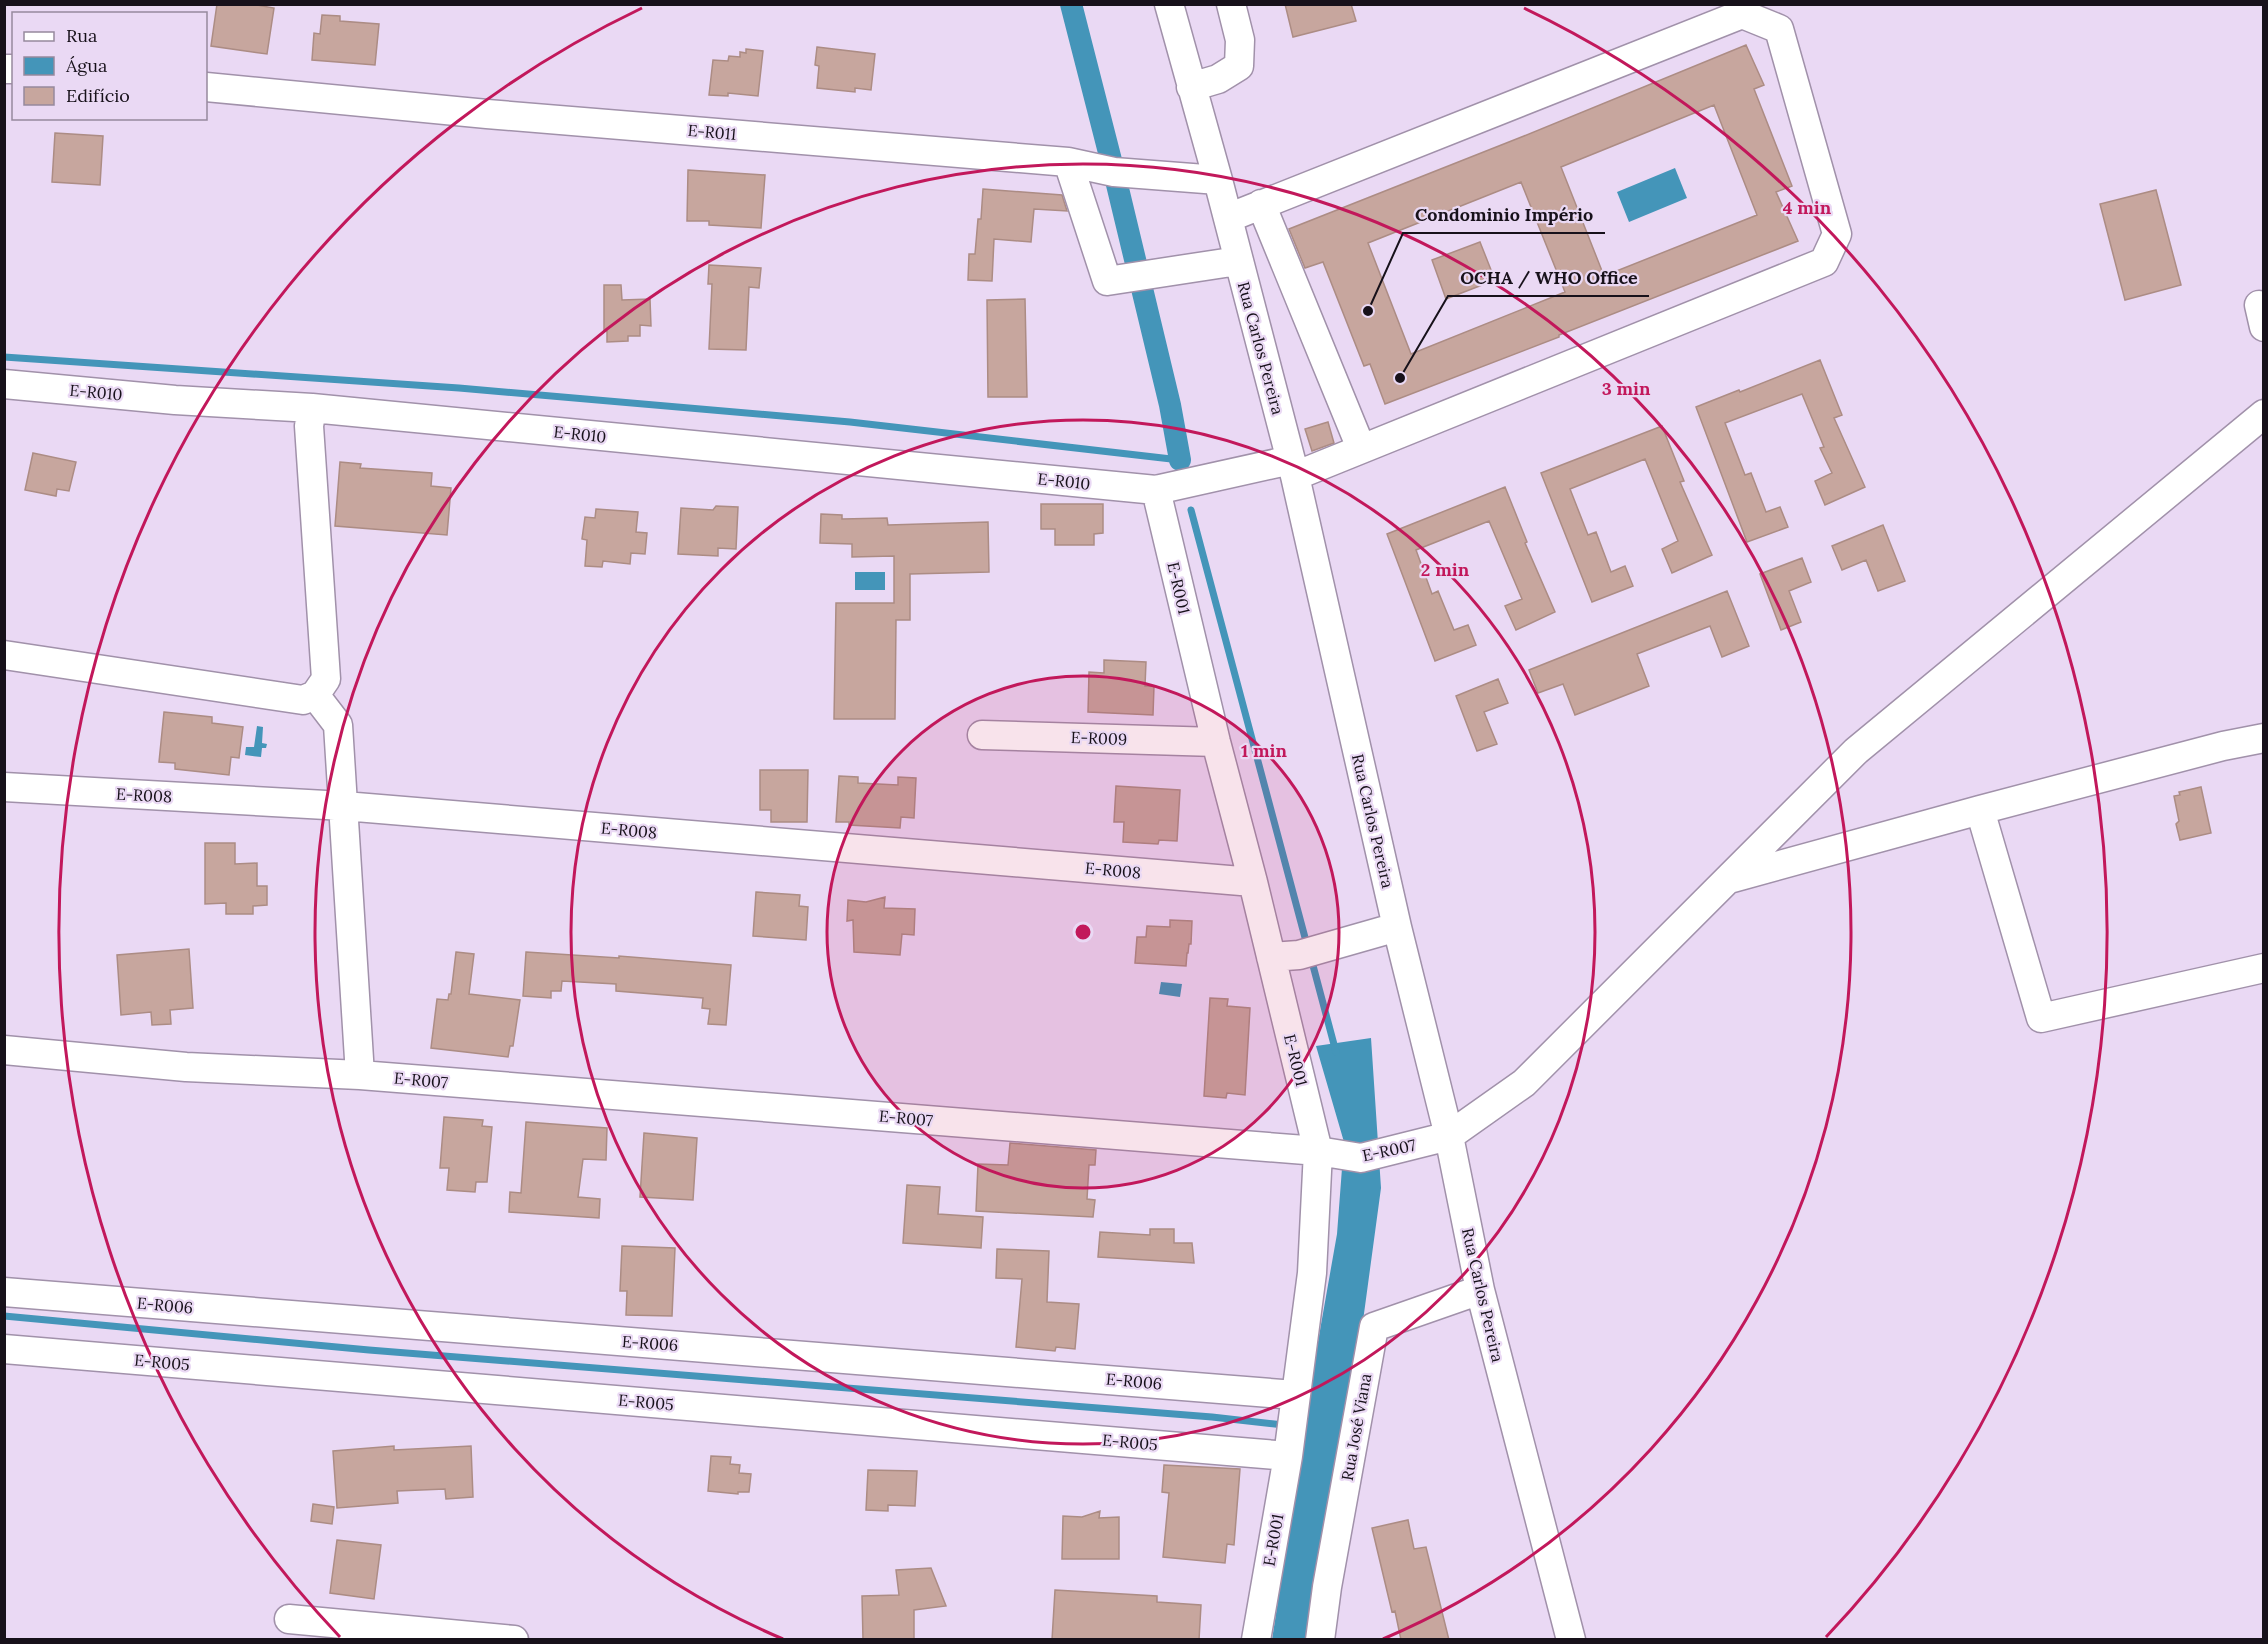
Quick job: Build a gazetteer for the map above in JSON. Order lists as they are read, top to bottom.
{
  "streets": {
    "street": [
      "E-R011",
      "Rua Carlos Pereira",
      "E-R010",
      "E-R001",
      "E-R009",
      "E-R008",
      "E-R007",
      "E-R006",
      "E-R005",
      "Rua José Viana"
    ]
  },
  "crossings": [
    ["E-R011", "Rua Carlos Pereira"],
    ["Rua Carlos Pereira", "E-R010"],
    ["Rua Carlos Pereira", "E-R007"],
    ["Rua Carlos Pereira", "Rua José Viana"],
    ["E-R010", "E-R001"],
    ["E-R001", "E-R009"],
    ["E-R001", "E-R008"],
    ["E-R001", "E-R007"],
    ["E-R001", "E-R006"],
    ["E-R001", "E-R005"]
  ],
  "places": ["Condominio Império", "OCHA / WHO Office"],
  "legend": ["Rua", "Água", "Edifício"],
  "rings": [
    "4 min",
    "3 min",
    "2 min",
    "1 min"
  ]
}
